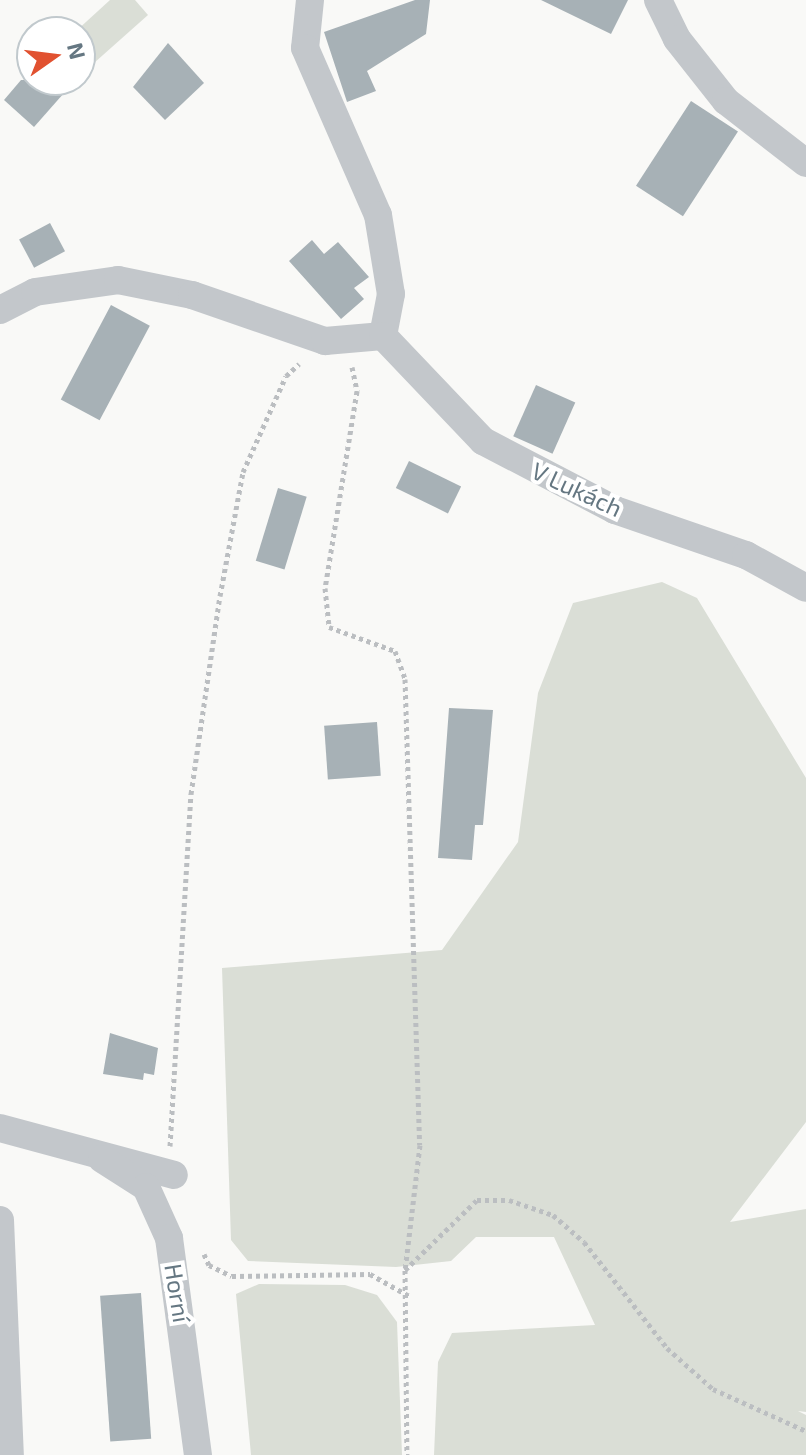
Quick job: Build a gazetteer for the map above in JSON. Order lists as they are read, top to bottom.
{
  "streets": {
    "street": ["V Lukách", "Horní"]
  },
  "north": "right"
}
